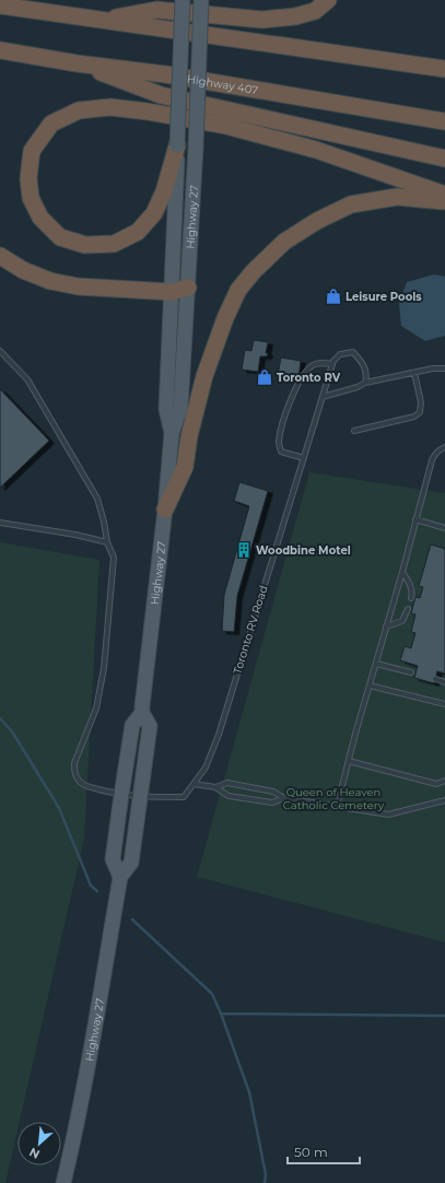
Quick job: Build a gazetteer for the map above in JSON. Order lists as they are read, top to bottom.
{
  "streets": {
    "highway": ["Highway 407"],
    "main road": ["Highway 27"],
    "lane": ["Toronto RV Road"]
  },
  "crossings": [
    ["Highway 27", "Toronto RV Road"]
  ],
  "parks": ["Queen of Heaven Catholic Cemetery"],
  "places": {
    "shop": ["Leisure Pools", "Toronto RV"],
    "building": ["Woodbine Motel"]
  },
  "scale_bar": "50 m",
  "north": "bottom left"
}
